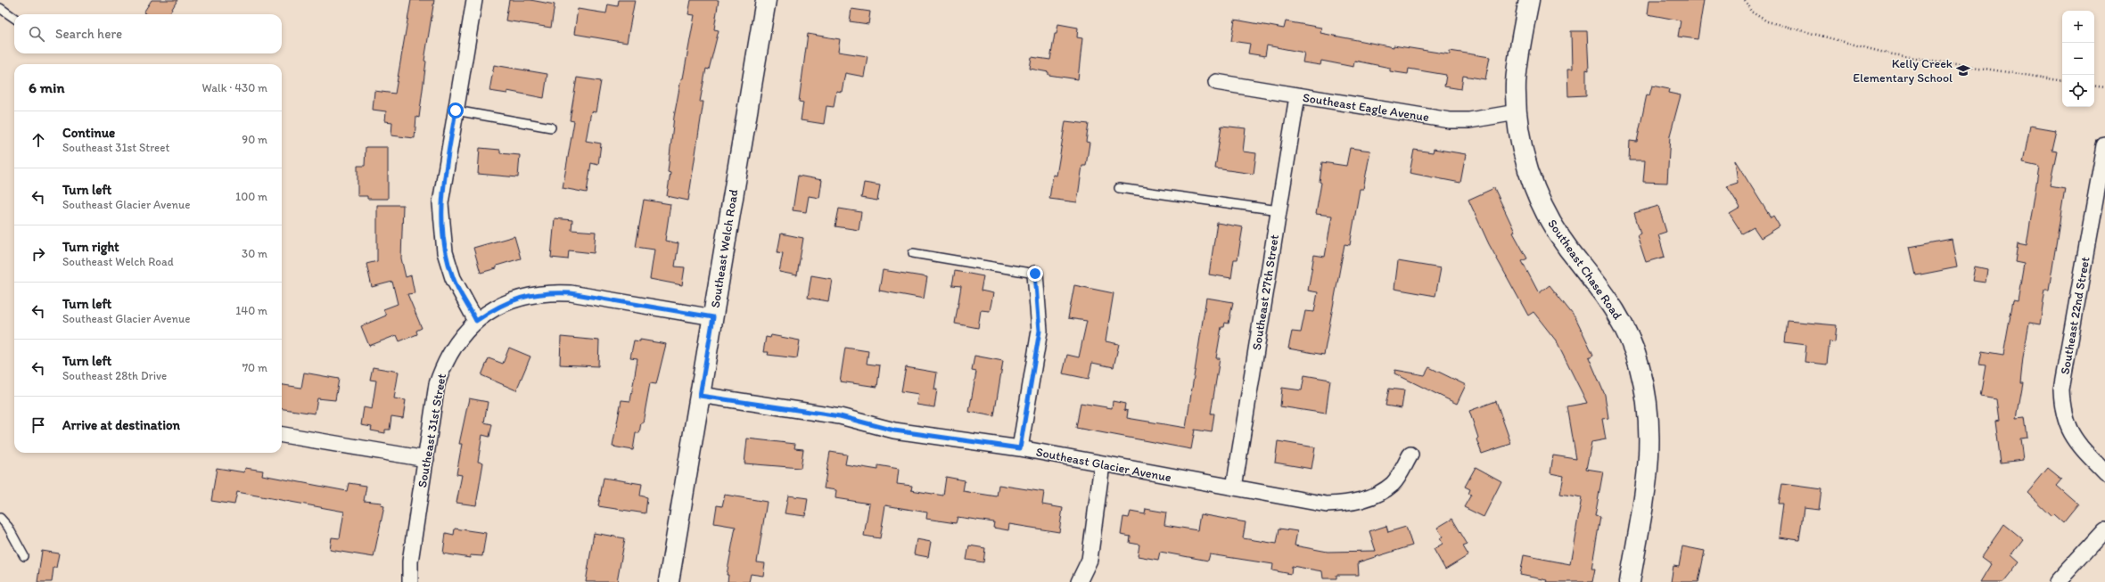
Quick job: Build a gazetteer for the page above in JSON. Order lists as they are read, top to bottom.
{
  "streets": {
    "street": [
      "Southeast Eagle Avenue",
      "Southeast Welch Road",
      "Southeast Chase Road",
      "Southeast 27th Street",
      "Southeast 22nd Street",
      "Southeast 31st Street",
      "Southeast Glacier Avenue"
    ]
  },
  "crossings": [
    ["Southeast Eagle Avenue", "Southeast Chase Road"],
    ["Southeast Eagle Avenue", "Southeast 27th Street"],
    ["Southeast Welch Road", "Southeast Glacier Avenue"],
    ["Southeast 27th Street", "Southeast Glacier Avenue"]
  ],
  "places": {
    "school or university": ["Kelly Creek Elementary School"]
  },
  "page": {
    "map_buttons": ["+", "−"],
    "search": "Search here",
    "heading": ["6 min", "Walk · 430 m"],
    "list": [
      ["Continue", "Southeast 31st Street", "90 m"],
      ["Turn left", "Southeast Glacier Avenue", "100 m"],
      ["Turn right", "Southeast Welch Road", "30 m"],
      ["Turn left", "Southeast Glacier Avenue", "140 m"],
      ["Turn left", "Southeast 28th Drive", "70 m"],
      "Arrive at destination"
    ]
  }
}
